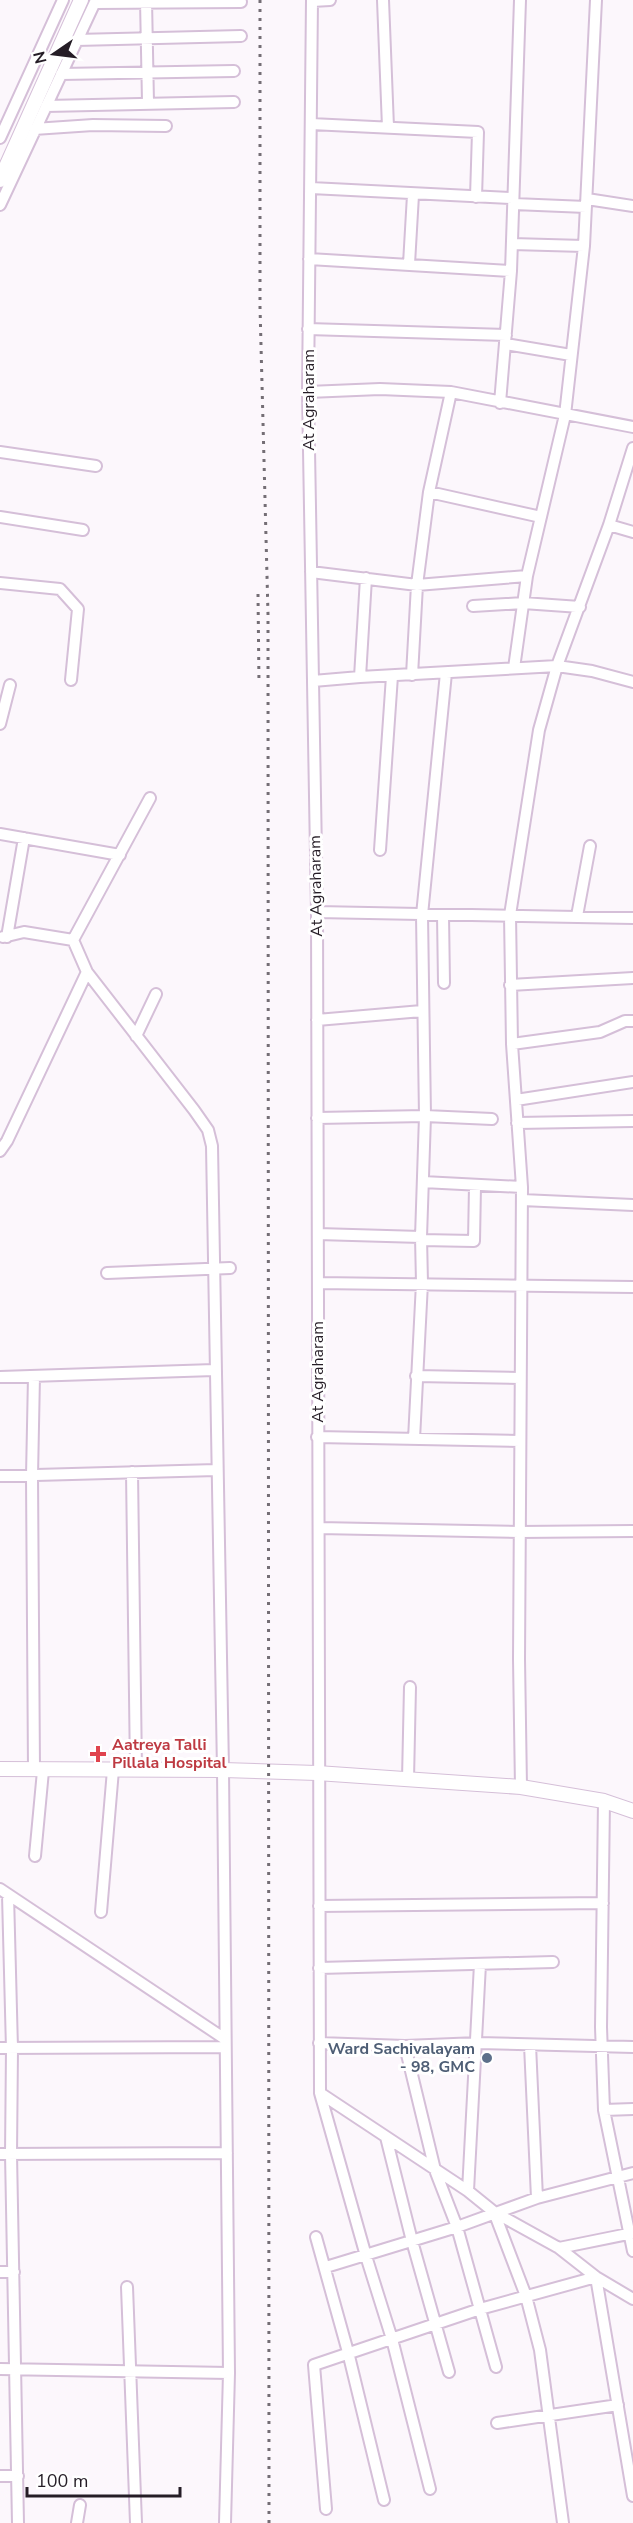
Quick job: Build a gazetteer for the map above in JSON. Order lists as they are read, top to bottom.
{
  "streets": {
    "street": ["At Agraharam"]
  },
  "places": {
    "health": ["Aatreya Talli Pillala Hospital"],
    "other": ["Ward Sachivalayam - 98, GMC"]
  },
  "scale_bar": "100 m",
  "north": "left"
}
